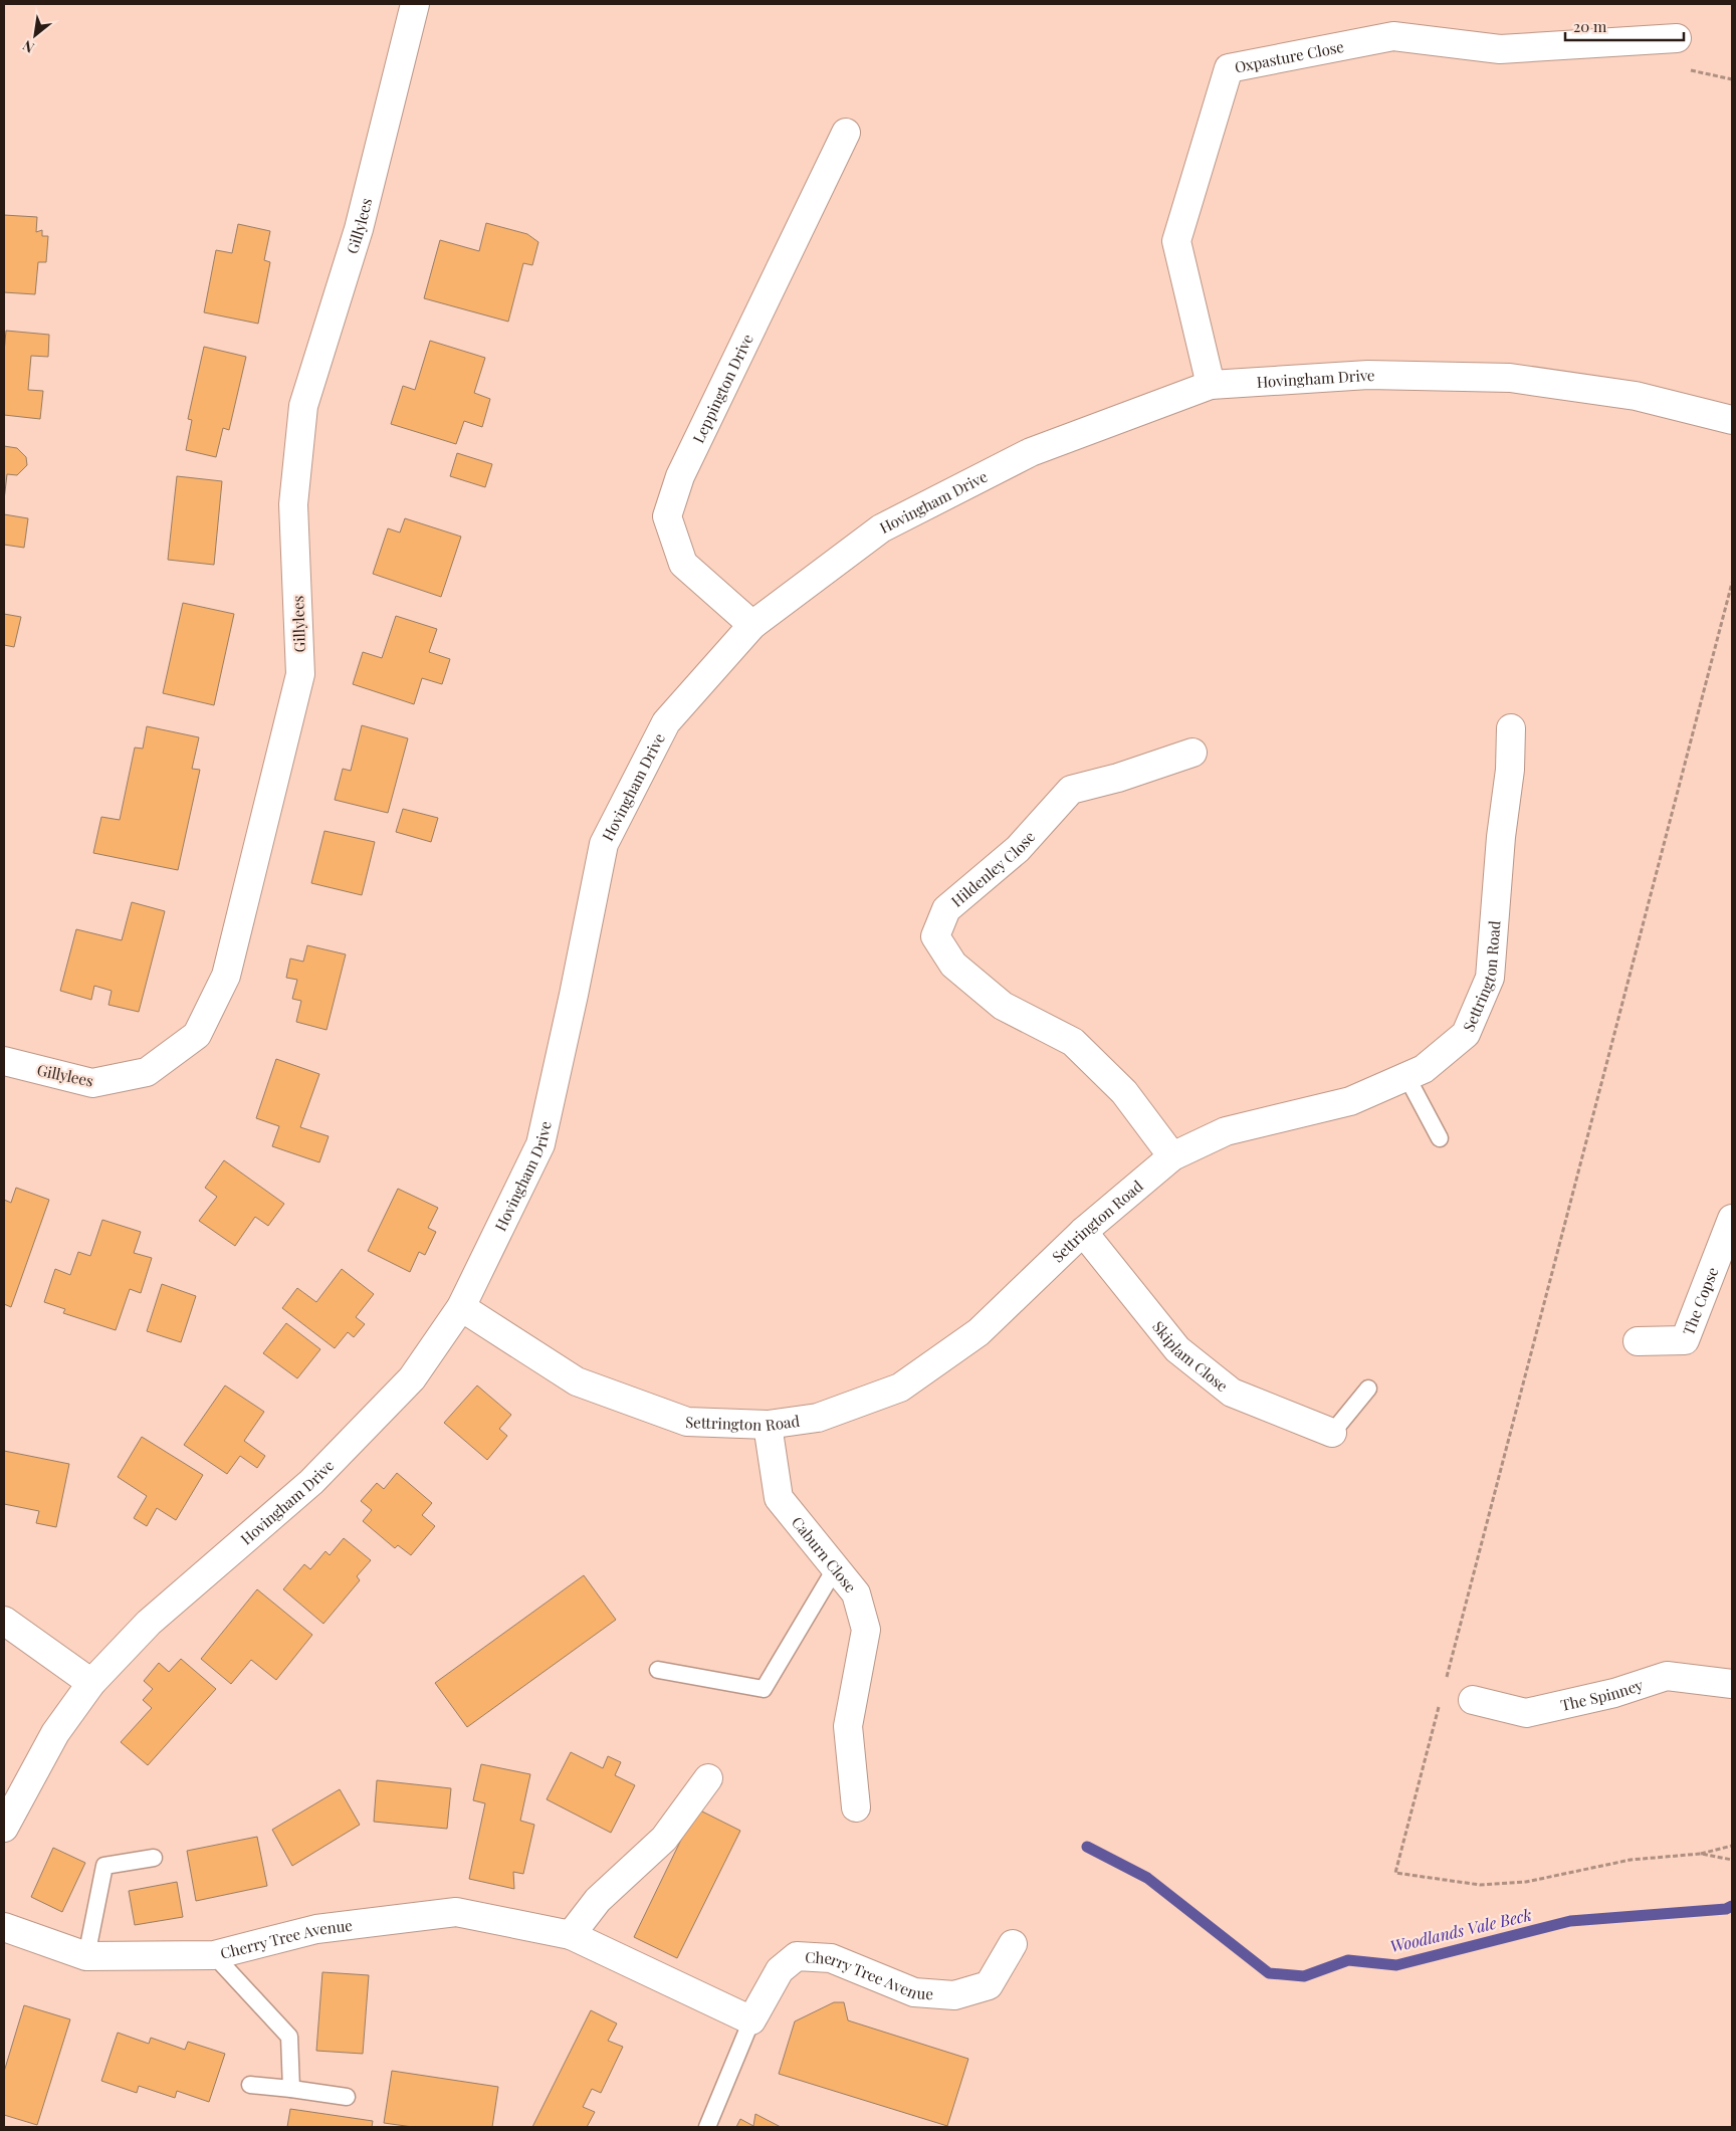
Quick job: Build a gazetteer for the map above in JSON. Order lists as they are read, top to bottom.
{
  "streets": {
    "street": [
      "Oxpasture Close",
      "Gillylees",
      "Hovingham Drive",
      "Leppington Drive",
      "Hildenley Close",
      "Settrington Road",
      "The Copse",
      "Skiplam Close",
      "Caburn Close",
      "The Spinney",
      "Cherry Tree Avenue"
    ]
  },
  "crossings": [
    ["Oxpasture Close", "Hovingham Drive"],
    ["Hovingham Drive", "Leppington Drive"],
    ["Hovingham Drive", "Settrington Road"],
    ["Hildenley Close", "Settrington Road"],
    ["Settrington Road", "Skiplam Close"],
    ["Settrington Road", "Caburn Close"]
  ],
  "water": ["Woodlands Vale Beck"],
  "scale_bar": "20 m",
  "north": "bottom left"
}
